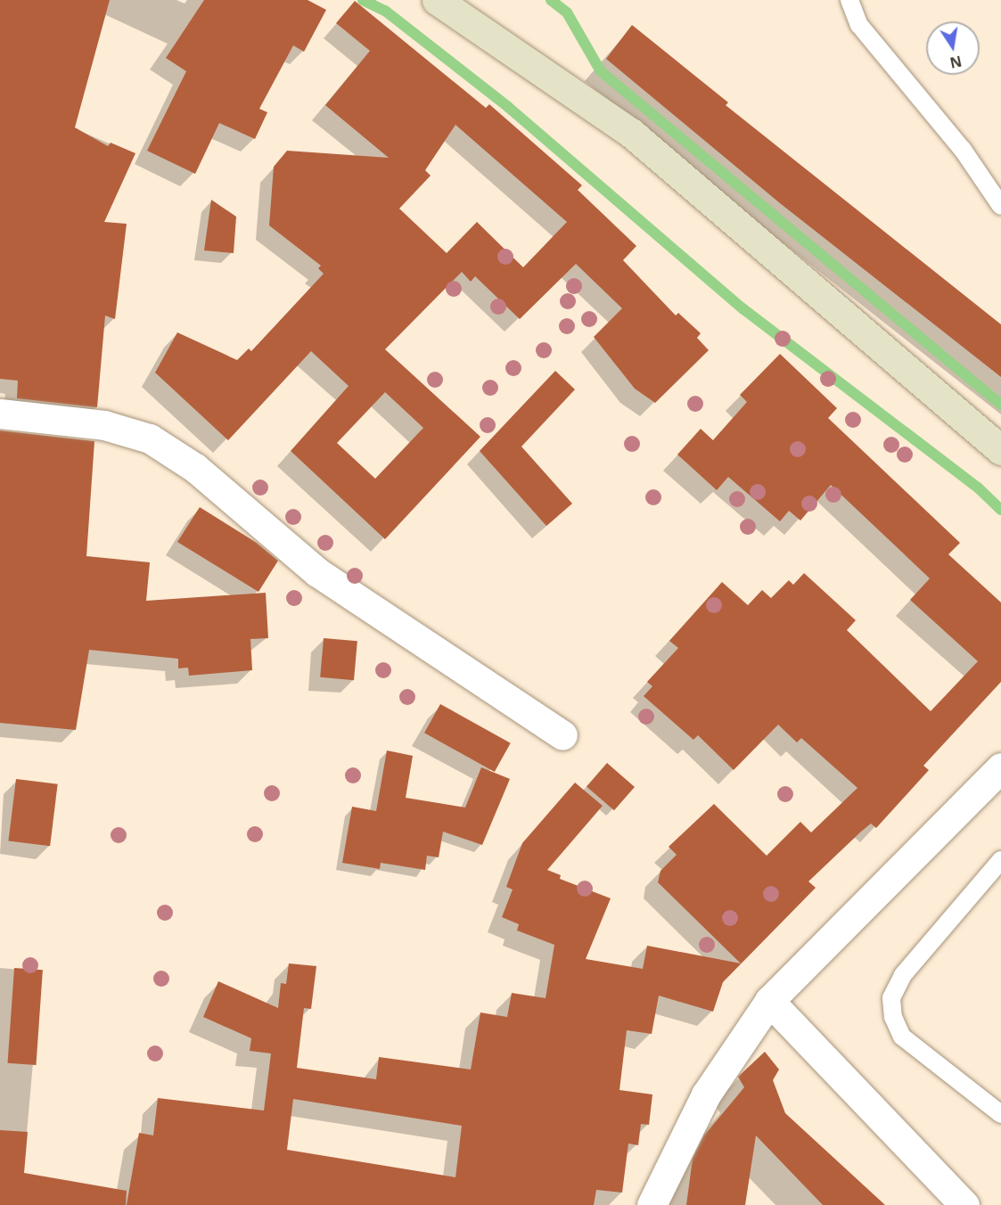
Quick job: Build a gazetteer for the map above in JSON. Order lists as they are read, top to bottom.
{
  "north": "bottom"
}
